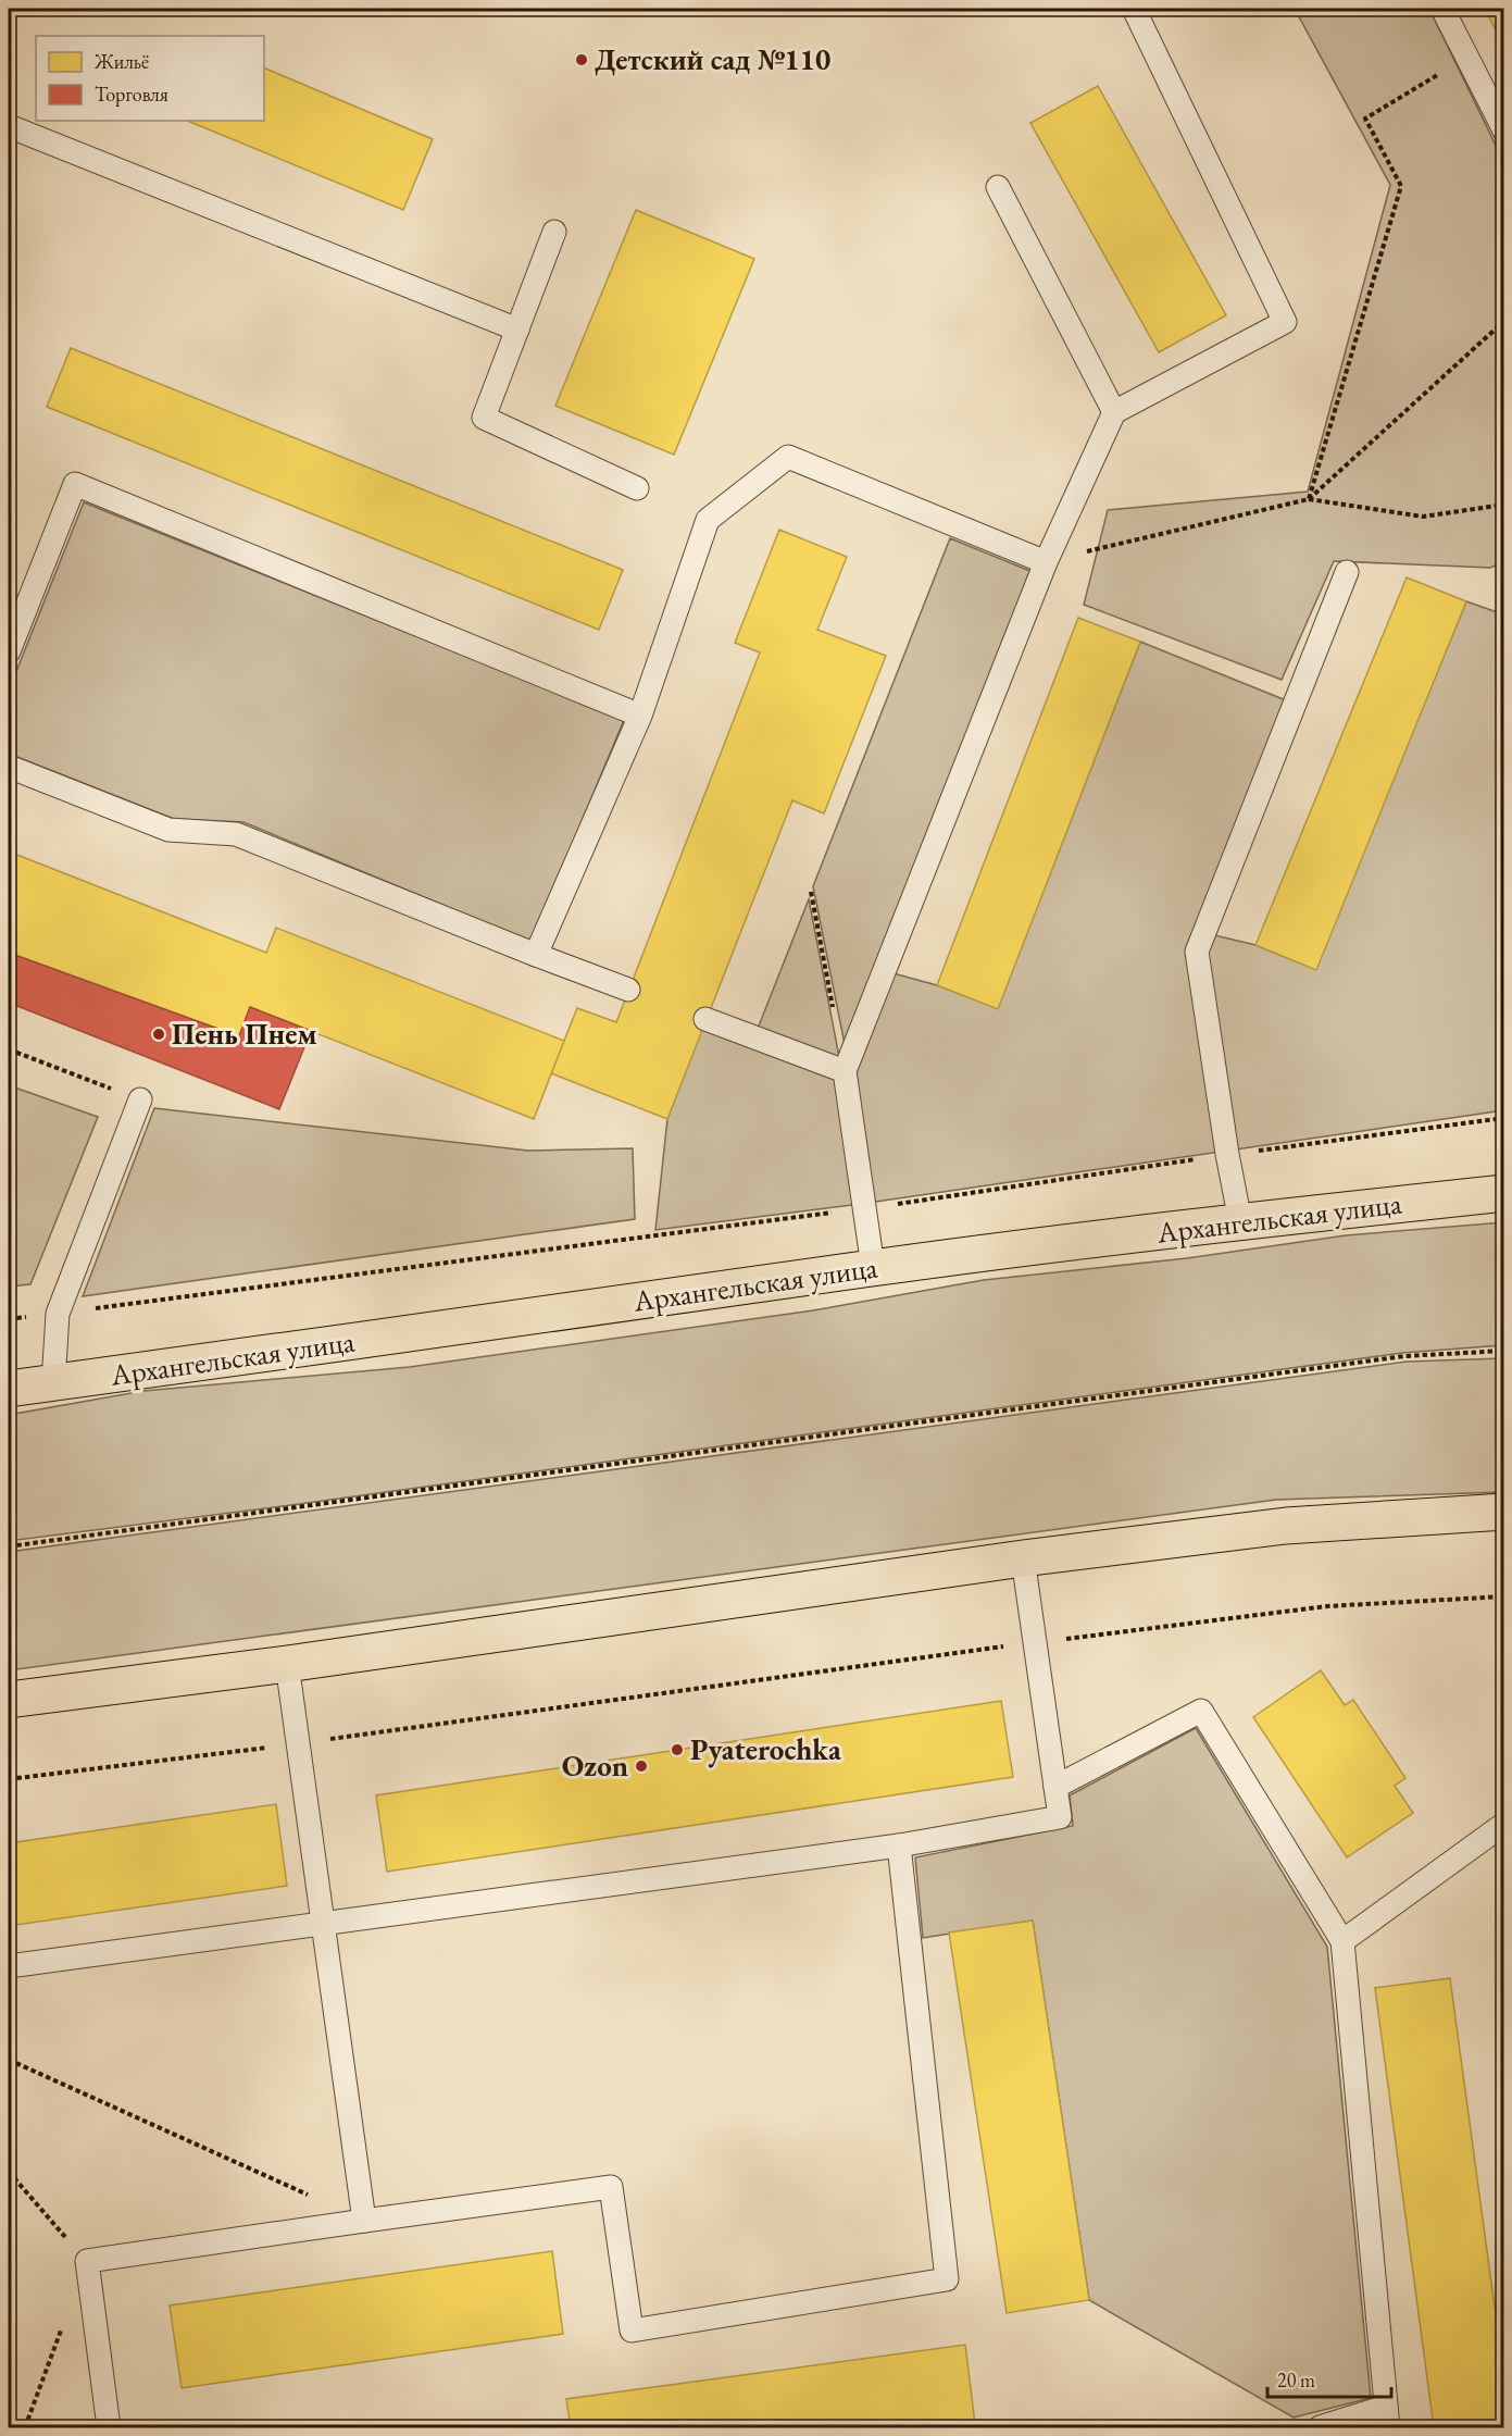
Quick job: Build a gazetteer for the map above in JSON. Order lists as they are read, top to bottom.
{
  "streets": {
    "main road": ["Архангельская улица"]
  },
  "places": [
    "Детский сад №110",
    "Пень Пнем",
    "Pyaterochka",
    "Ozon"
  ],
  "legend": ["Жильё", "Торговля"],
  "scale_bar": "20 m"
}
